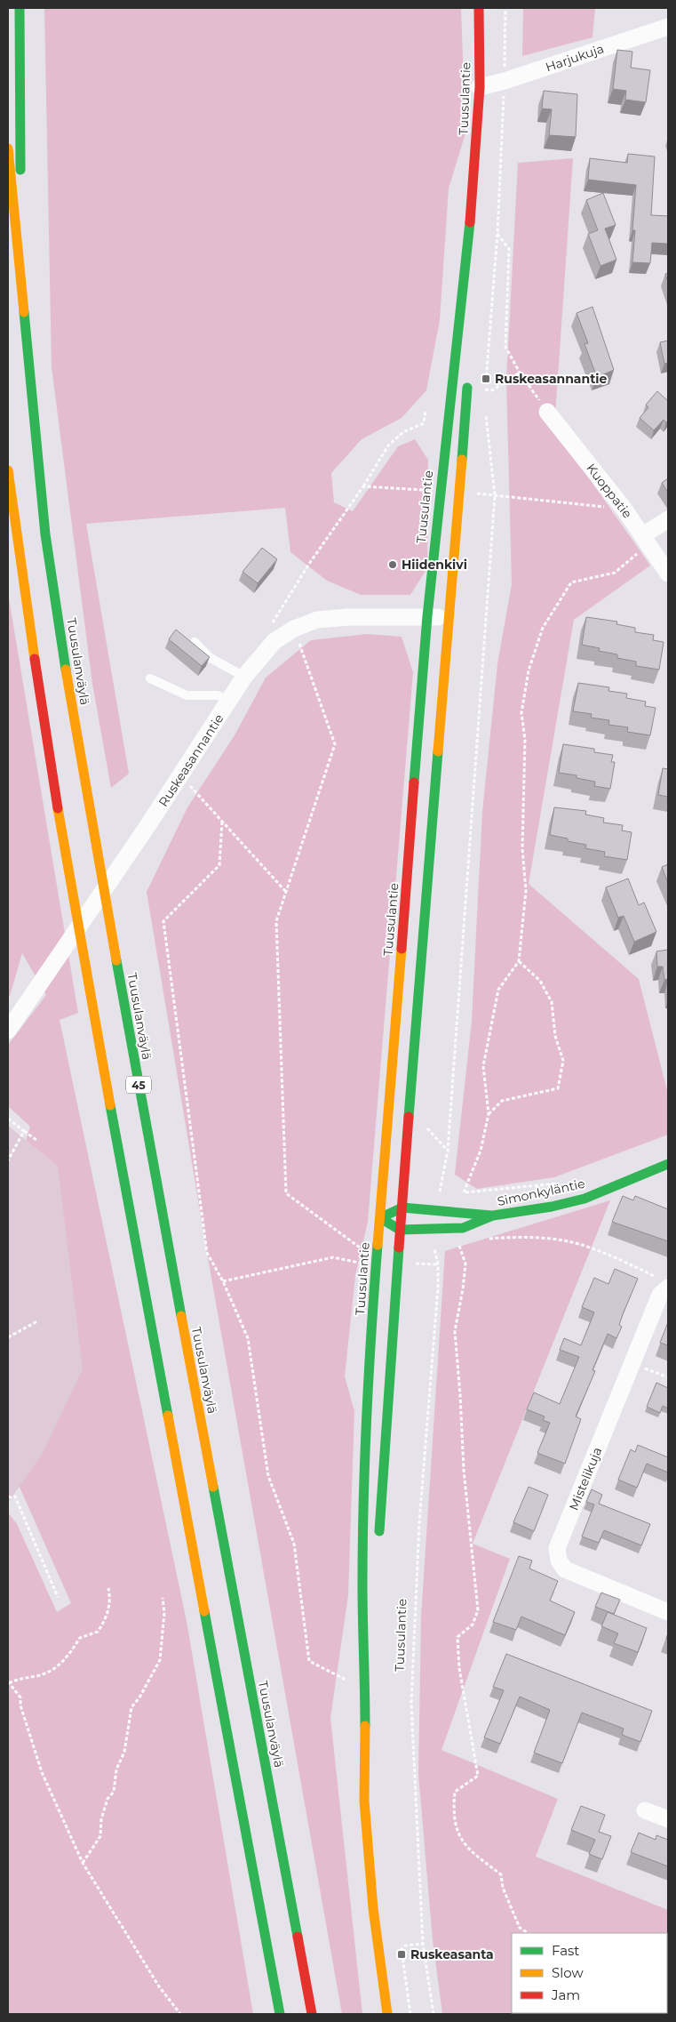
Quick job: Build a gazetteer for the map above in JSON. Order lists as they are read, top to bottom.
{
  "streets": {
    "main road": [
      "Tuusulantie",
      "Tuusulanväylä",
      "45",
      "Simonkyläntie"
    ],
    "street": [
      "Harjukuja",
      "Kuoppatie",
      "Ruskeasannantie",
      "Mistelikuja"
    ]
  },
  "crossings": [
    ["Harjukuja", "Tuusulantie"],
    ["Tuusulantie", "Ruskeasannantie"],
    ["Tuusulantie", "Simonkyläntie"]
  ],
  "places": {
    "transit": ["Ruskeasannantie", "Ruskeasanta"],
    "other": ["Hiidenkivi"]
  },
  "legend": ["Fast", "Slow", "Jam"]
}
